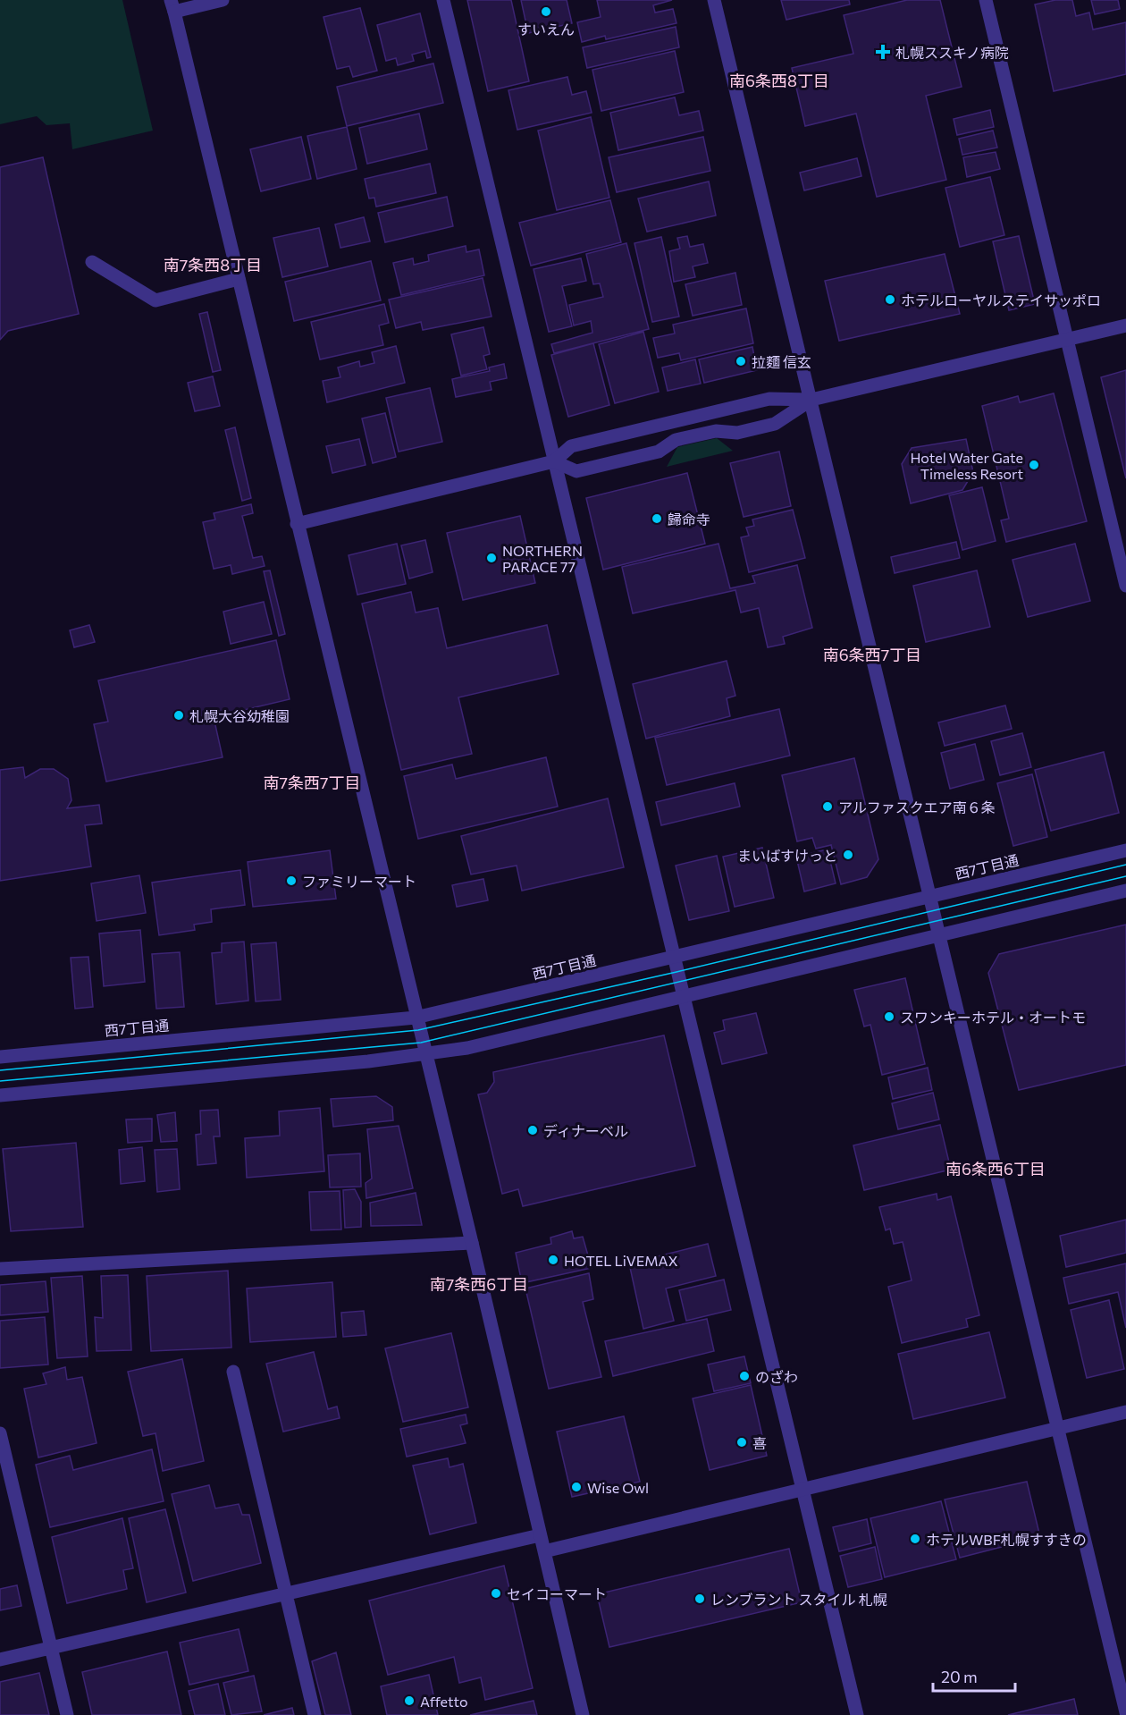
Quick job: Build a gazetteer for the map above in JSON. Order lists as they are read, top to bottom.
{
  "streets": {
    "street": ["西7丁目通"]
  },
  "districts": [
    "南6条西8丁目",
    "南7条西8丁目",
    "南6条西7丁目",
    "南7条西7丁目",
    "南6条西6丁目",
    "南7条西6丁目"
  ],
  "places": {
    "other": [
      "すいえん",
      "ホテルローヤルステイサッポロ",
      "拉麵 信玄",
      "Hotel Water Gate Timeless Resort",
      "歸命寺",
      "NORTHERN PARACE 77",
      "札幌大谷幼稚園",
      "アルファスクエア南６条",
      "まいばすけっと",
      "ファミリーマート",
      "スワンキーホテル・オートモ",
      "ディナーベル",
      "HOTEL LiVEMAX",
      "のざわ",
      "喜",
      "Wise Owl",
      "ホテルWBF札幌すすきの",
      "セイコーマート",
      "レンブラント スタイル 札幌",
      "Affetto"
    ],
    "health": ["札幌ススキノ病院"]
  },
  "scale_bar": "20 m"
}
